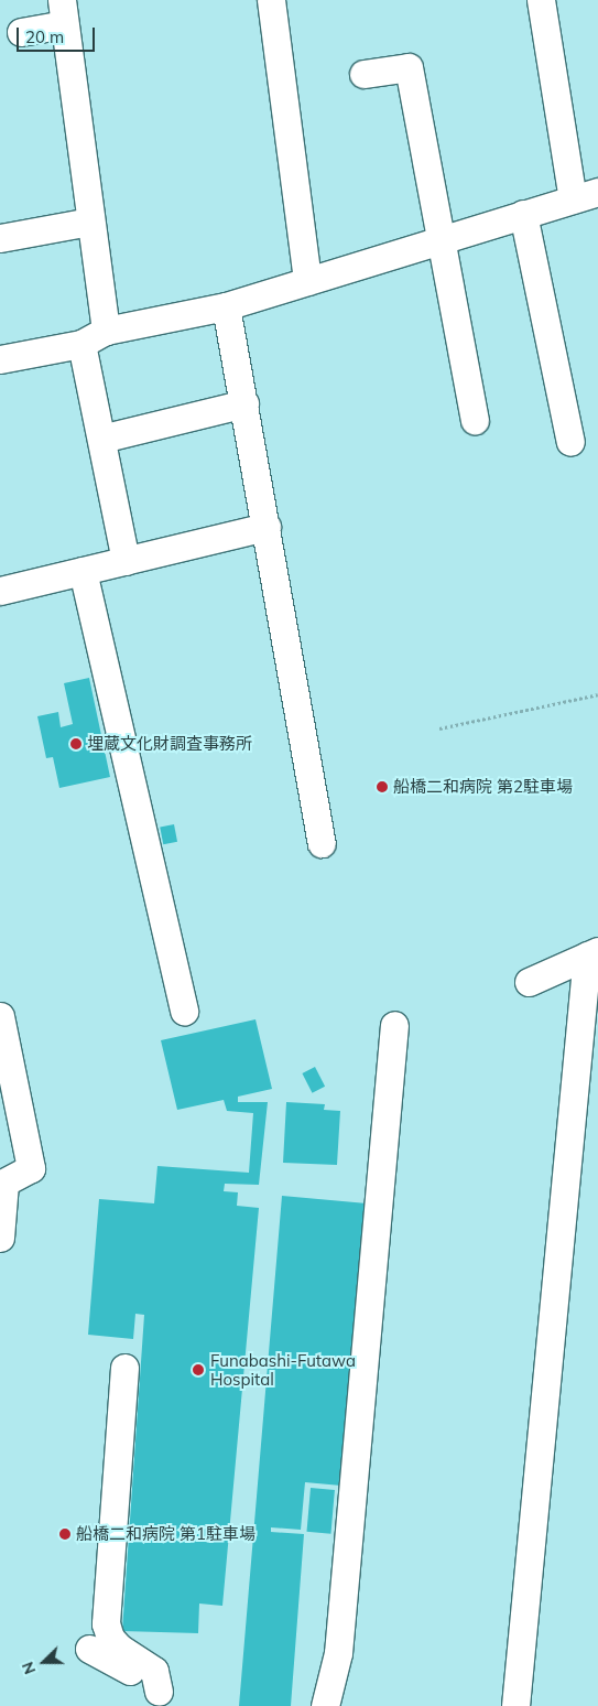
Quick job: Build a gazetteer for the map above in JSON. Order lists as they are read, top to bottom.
{
  "places": [
    "埋蔵文化財調査事務所",
    "船橋二和病院 第2駐車場",
    "Funabashi-Futawa Hospital",
    "船橋二和病院 第1駐車場"
  ],
  "scale_bar": "20 m",
  "north": "left"
}
